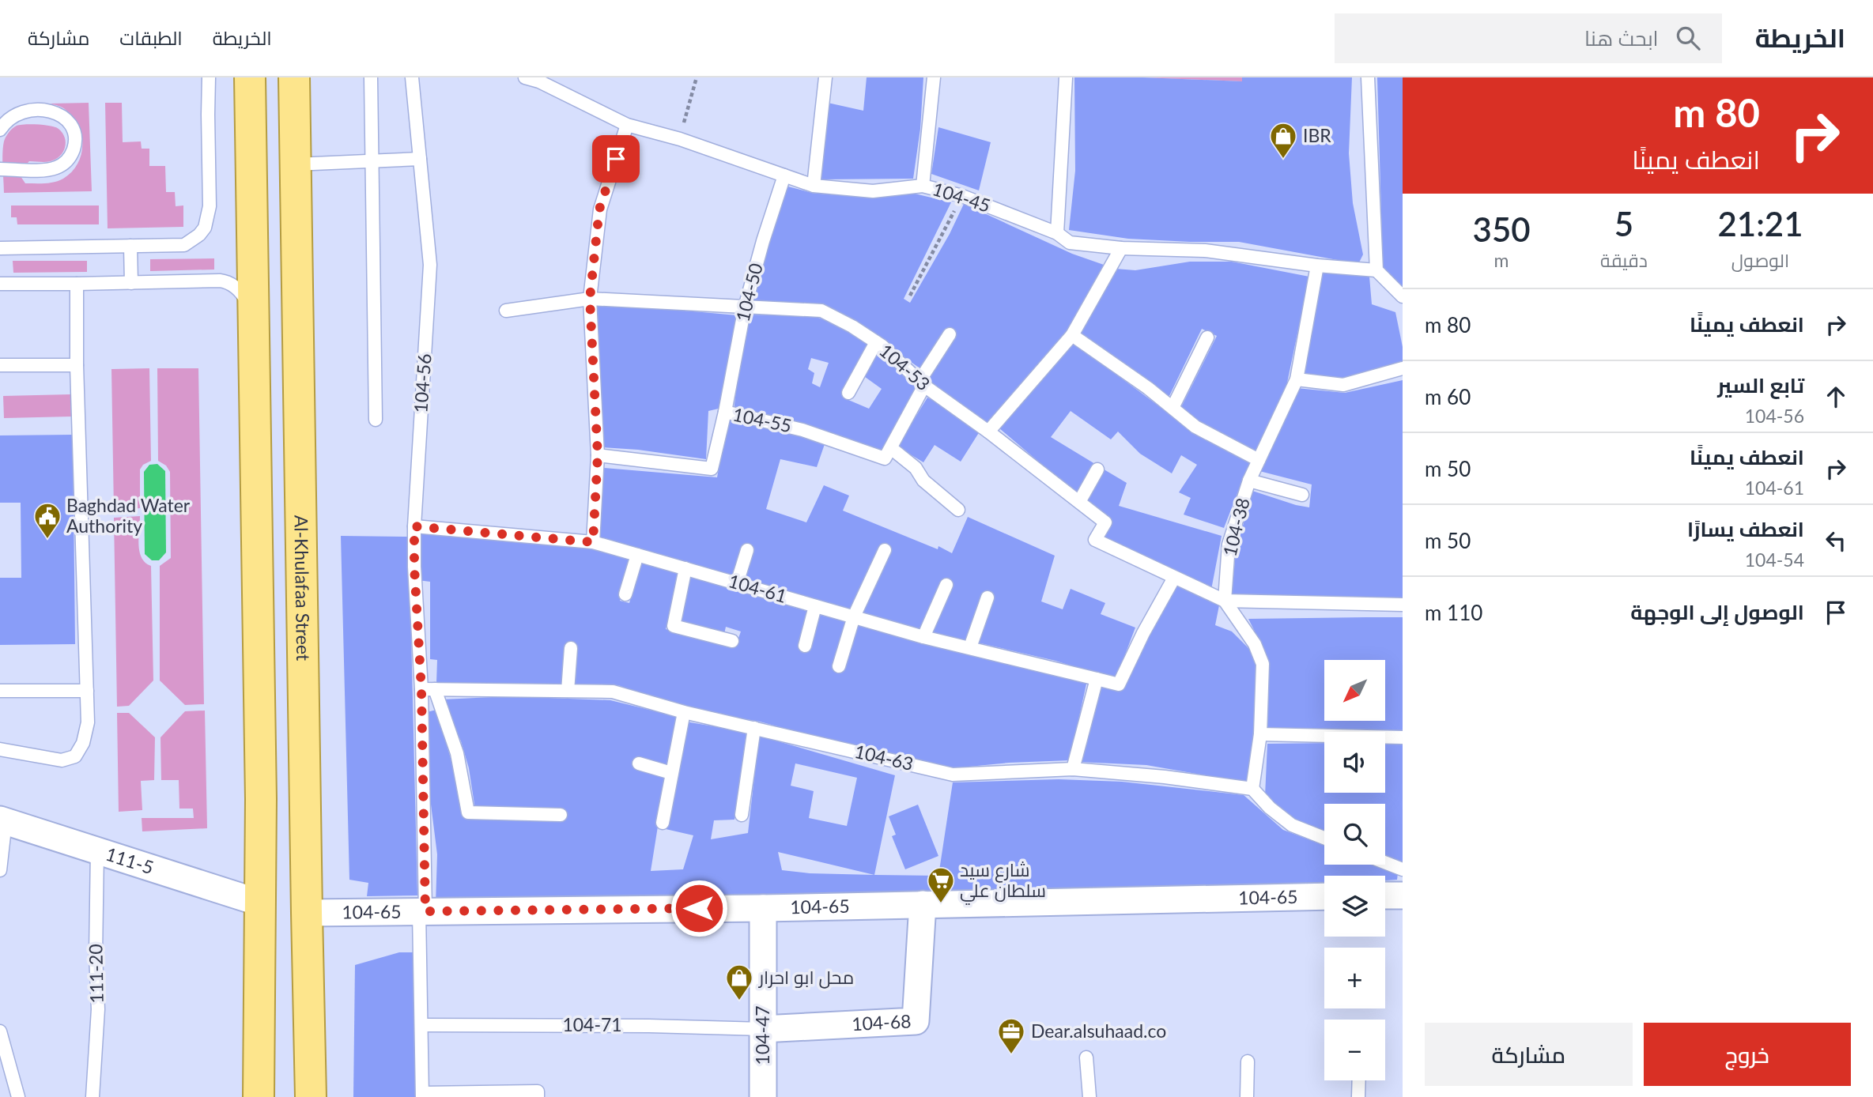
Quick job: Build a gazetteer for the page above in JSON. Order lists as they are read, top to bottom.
{
  "streets": {
    "main road": ["Al-Khulafaa Street"],
    "street": [
      "111-5",
      "104-65",
      "104-68",
      "104-47"
    ],
    "lane": [
      "104-45",
      "104-50",
      "104-53",
      "104-56",
      "104-55",
      "104-38",
      "104-61",
      "104-63",
      "111-20",
      "104-71"
    ]
  },
  "crossings": [
    ["104-45", "104-50"],
    ["104-45", "104-38"],
    ["104-50", "104-53"],
    ["104-50", "104-55"],
    ["104-53", "104-38"],
    ["104-53", "104-61"],
    ["104-56", "104-61"],
    ["104-56", "104-63"],
    ["Al-Khulafaa Street", "104-65"],
    ["111-5", "111-20"],
    ["104-65", "104-68"],
    ["104-65", "104-47"],
    ["104-68", "104-71"],
    ["104-68", "104-47"],
    ["104-71", "104-47"]
  ],
  "places": {
    "shop": ["IBR", "محل ابو احرار"],
    "public building": ["Baghdad Water Authority"],
    "supermarket": ["شارع سيد سلطان علي"],
    "office": ["Dear.alsuhaad.co"]
  },
  "north": "bottom left",
  "page": {
    "header": "الخريطة",
    "search": "ابحث هنا",
    "nav": ["الخريطة", "الطبقات", "مشاركة"],
    "turn": ["80 m", "انعطف يمينًا"],
    "eta": [
      "21:21",
      "الوصول",
      "5",
      "دقيقة",
      "350",
      "m"
    ],
    "list": [
      {
        "name": "انعطف يمينًا",
        "value": "80 m"
      },
      {
        "name": "تابع السير",
        "note": "104-56",
        "value": "60 m"
      },
      {
        "name": "انعطف يمينًا",
        "note": "104-61",
        "value": "50 m"
      },
      {
        "name": "انعطف يسارًا",
        "note": "104-54",
        "value": "50 m"
      },
      {
        "name": "الوصول إلى الوجهة",
        "value": "110 m"
      }
    ],
    "map_buttons": ["+", "−"],
    "buttons": ["خروج", "مشاركة"]
  }
}
